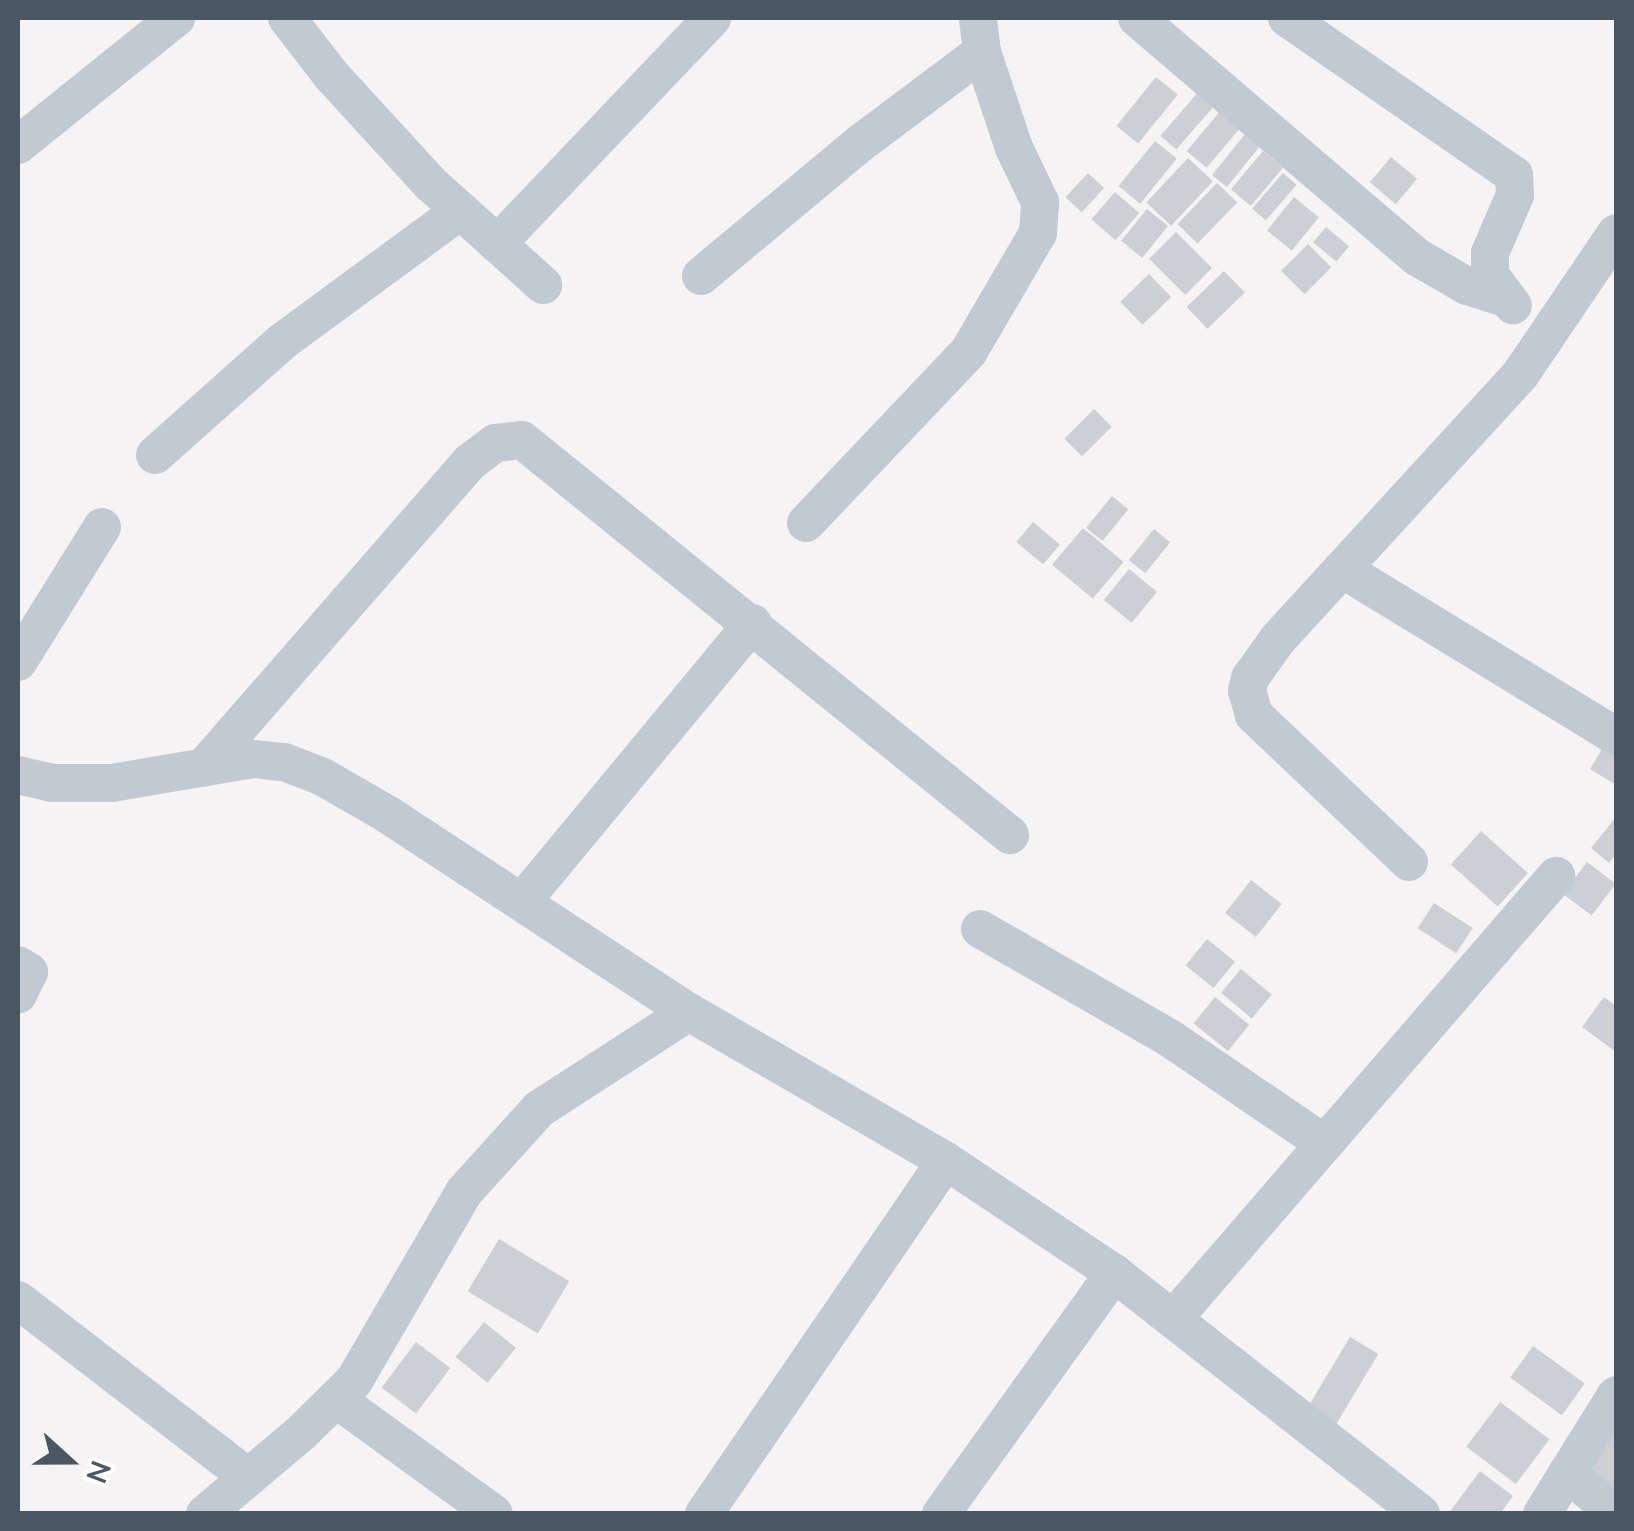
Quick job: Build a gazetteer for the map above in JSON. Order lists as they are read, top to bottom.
{
  "north": "right"
}
